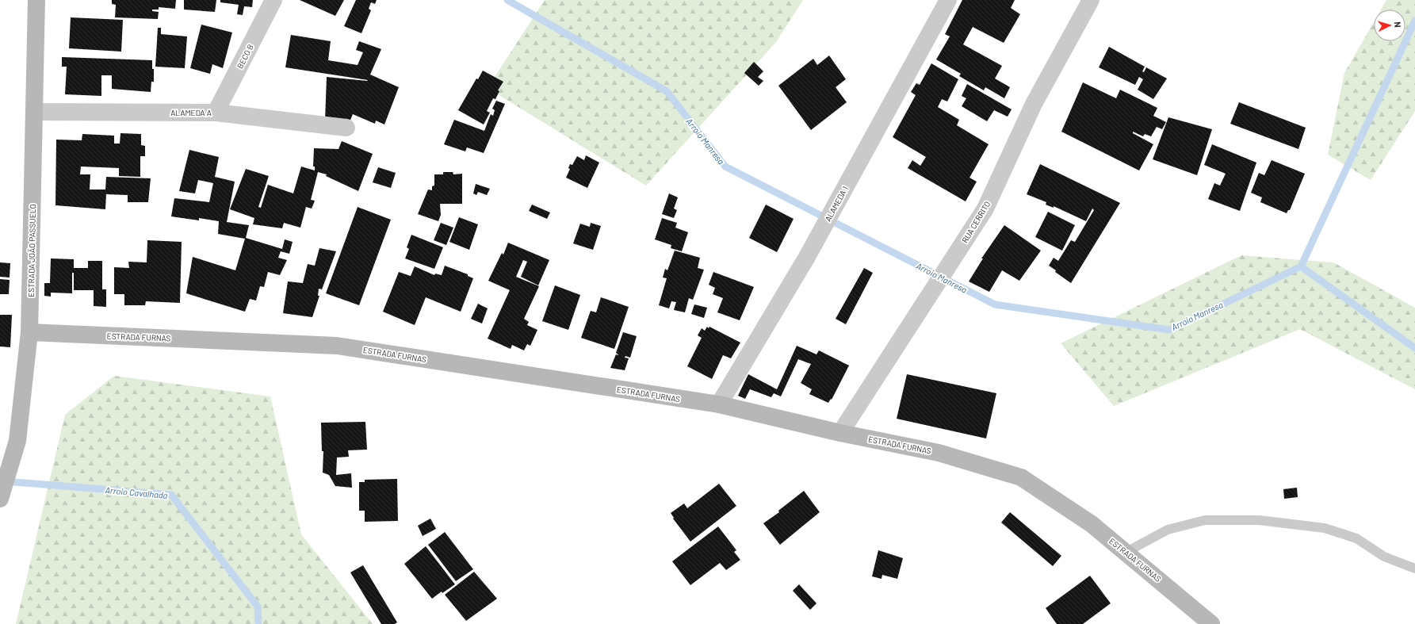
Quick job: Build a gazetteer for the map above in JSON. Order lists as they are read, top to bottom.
{
  "streets": {
    "street": [
      "BECO B",
      "ALAMEDA A",
      "ALAMEDA 1",
      "RUA CERRITO",
      "ESTRADA JOÃO PASSUELO",
      "ESTRADA FURNAS"
    ]
  },
  "crossings": [
    ["BECO B", "ALAMEDA A"],
    ["ALAMEDA A", "ESTRADA JOÃO PASSUELO"],
    ["ALAMEDA 1", "ESTRADA FURNAS"],
    ["RUA CERRITO", "ESTRADA FURNAS"],
    ["ESTRADA JOÃO PASSUELO", "ESTRADA FURNAS"]
  ],
  "water": ["Arroio Manresa", "Arroio Cavalhada"],
  "north": "right"
}
